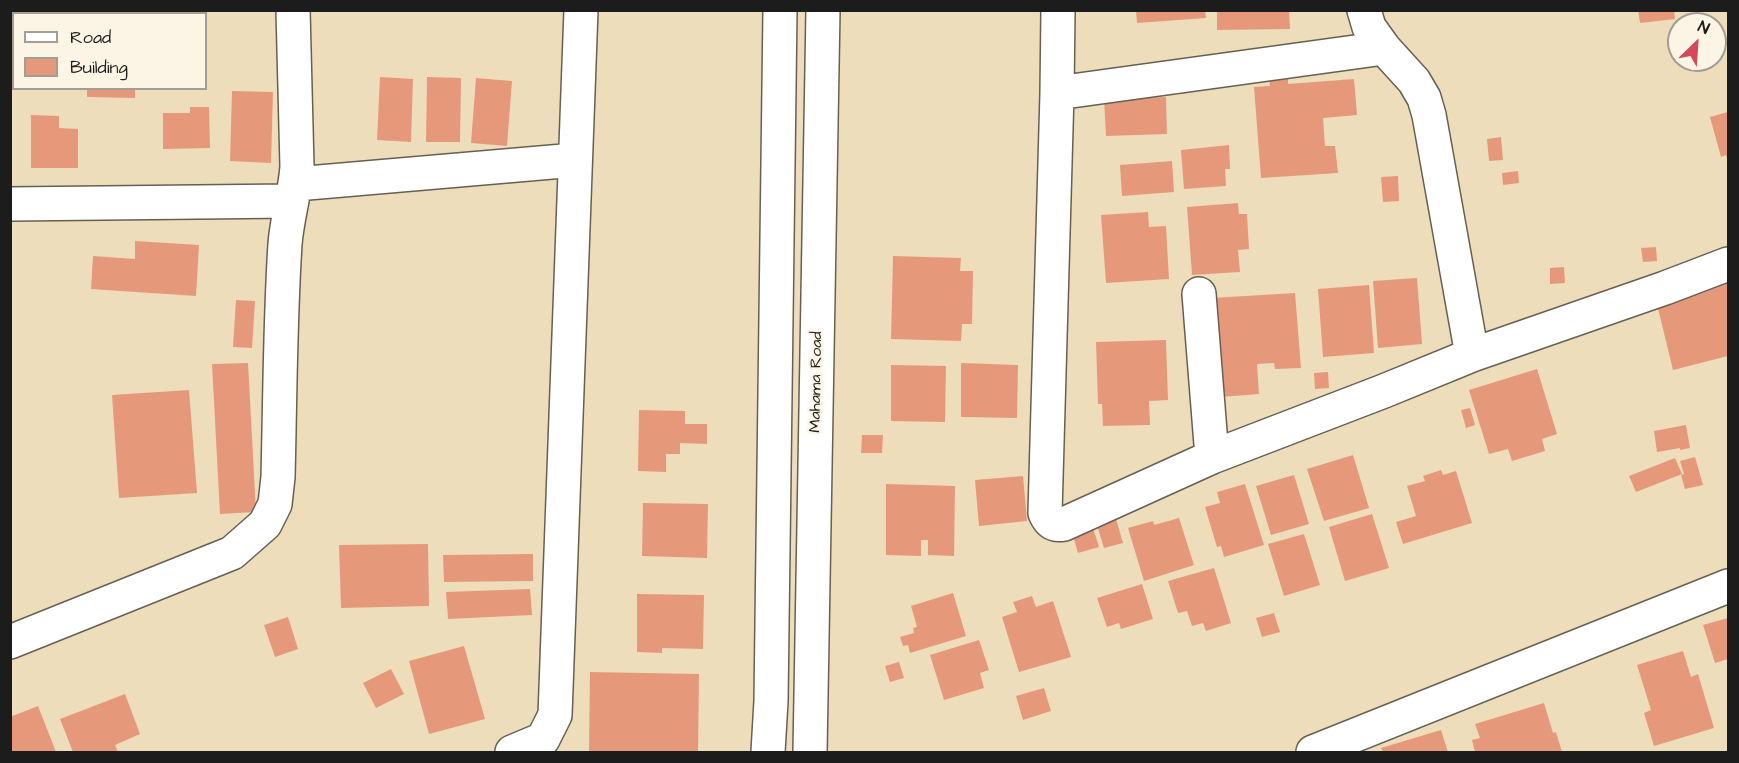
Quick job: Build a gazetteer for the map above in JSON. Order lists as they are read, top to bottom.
{
  "streets": {
    "street": ["Mahama Road"]
  },
  "legend": ["Road", "Building"],
  "north": "top right"
}
